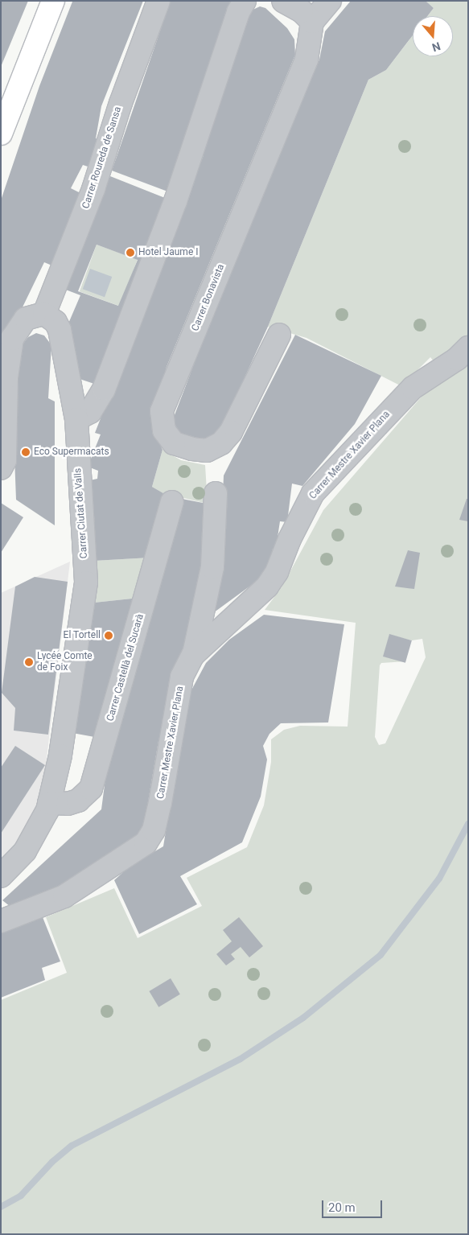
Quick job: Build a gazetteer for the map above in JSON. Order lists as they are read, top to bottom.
{
  "streets": {
    "street": [
      "Carrer Roureda de Sansa",
      "Carrer Bonavista",
      "Carrer Mestre Xavier Plana",
      "Carrer Ciutat de Valls",
      "Carrer Castellà del Sucarà"
    ]
  },
  "crossings": [
    ["Carrer Roureda de Sansa", "Carrer Ciutat de Valls"],
    ["Carrer Ciutat de Valls", "Carrer Castellà del Sucarà"]
  ],
  "places": [
    "Hotel Jaume I",
    "Eco Supermacats",
    "El Tortell",
    "Lycée Comte de Foix"
  ],
  "scale_bar": "20 m",
  "north": "bottom"
}
